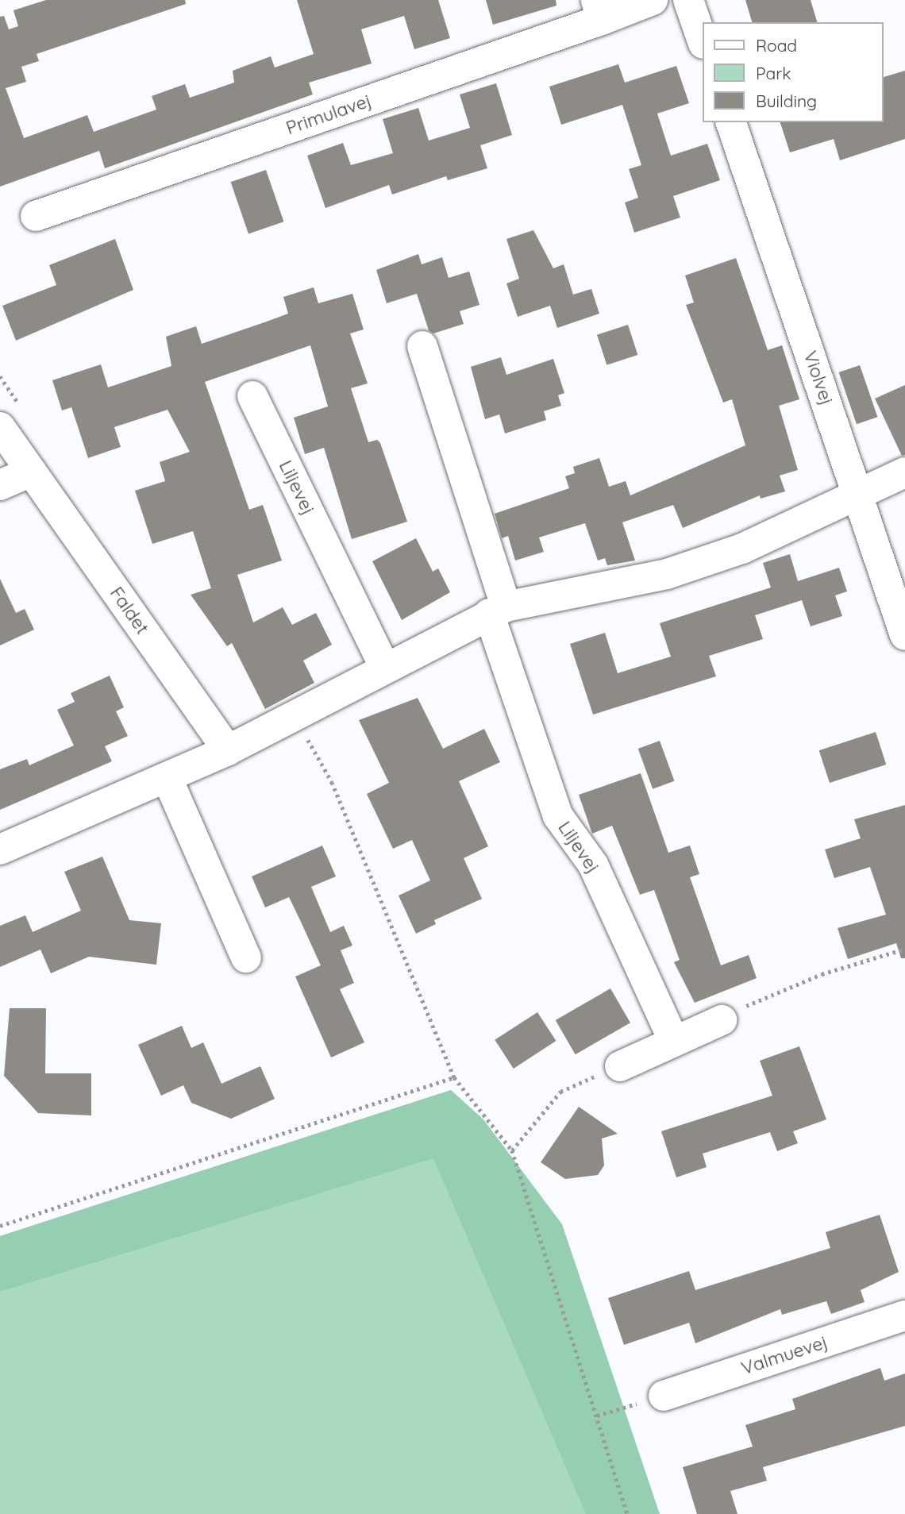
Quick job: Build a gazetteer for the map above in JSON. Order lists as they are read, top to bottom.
{
  "streets": {
    "street": [
      "Primulavej",
      "Violvej",
      "Liljevej",
      "Faldet",
      "Valmuevej"
    ]
  },
  "legend": ["Road", "Park", "Building"]
}
